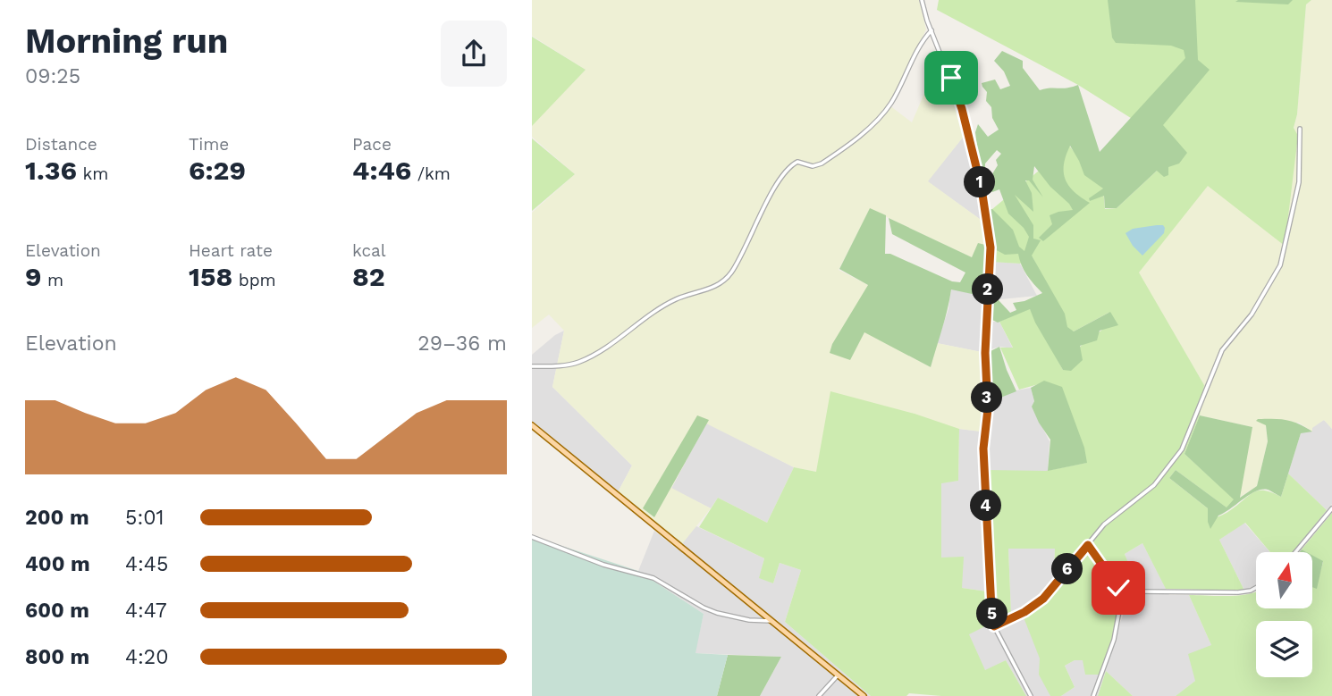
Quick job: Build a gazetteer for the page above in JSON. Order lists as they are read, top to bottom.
{
  "north": "top",
  "page": {
    "heading": ["Morning run", "09:25"],
    "stats": [
      ["Distance", "1.36 km"],
      ["Time", "6:29"],
      ["Pace", "4:46 /km"],
      ["Elevation", "9 m"],
      ["Heart rate", "158 bpm"],
      ["kcal", "82"]
    ],
    "pins": [
      "1",
      "2",
      "3",
      "4",
      "6",
      "5"
    ],
    "chart": ["Elevation", "29–36 m"],
    "list": [
      {
        "name": "200 m",
        "note": "5:01"
      },
      {
        "name": "400 m",
        "note": "4:45"
      },
      {
        "name": "600 m",
        "note": "4:47"
      },
      {
        "name": "800 m",
        "note": "4:20"
      }
    ]
  }
}
